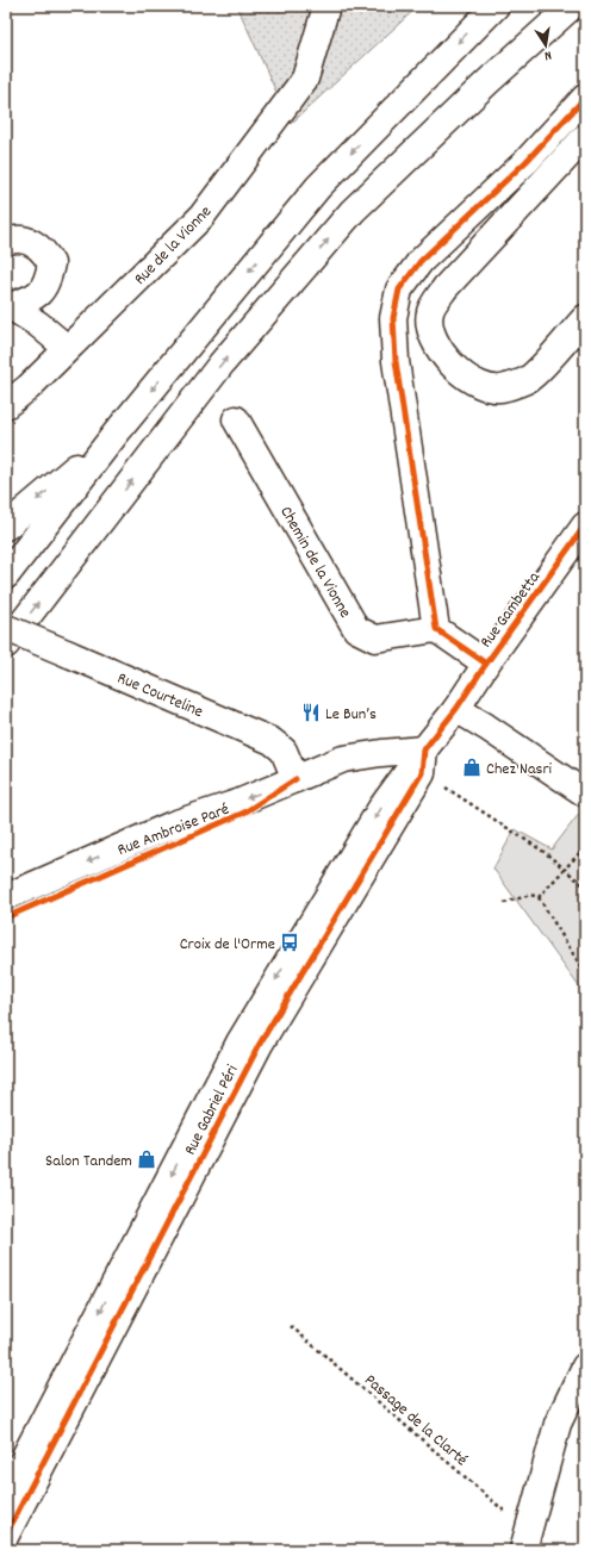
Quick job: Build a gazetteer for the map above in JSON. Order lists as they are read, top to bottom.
{
  "streets": {
    "main road": [
      "Rue de la Vionne",
      "Chemin de la Vionne",
      "Rue Gambetta",
      "Rue Courteline",
      "Rue Ambroise Paré",
      "Rue Gabriel Péri"
    ],
    "path": ["Passage de la Clarté"]
  },
  "crossings": [
    ["Rue Gambetta", "Rue Gabriel Péri"],
    ["Rue Courteline", "Rue Ambroise Paré"],
    ["Rue Ambroise Paré", "Rue Gabriel Péri"]
  ],
  "one_way": ["Rue Ambroise Paré"],
  "places": {
    "restaurant": ["Le Bun’s"],
    "shop": ["Chez Nasri", "Salon Tandem"],
    "bus stop": ["Croix de l'Orme"]
  },
  "north": "bottom"
}
